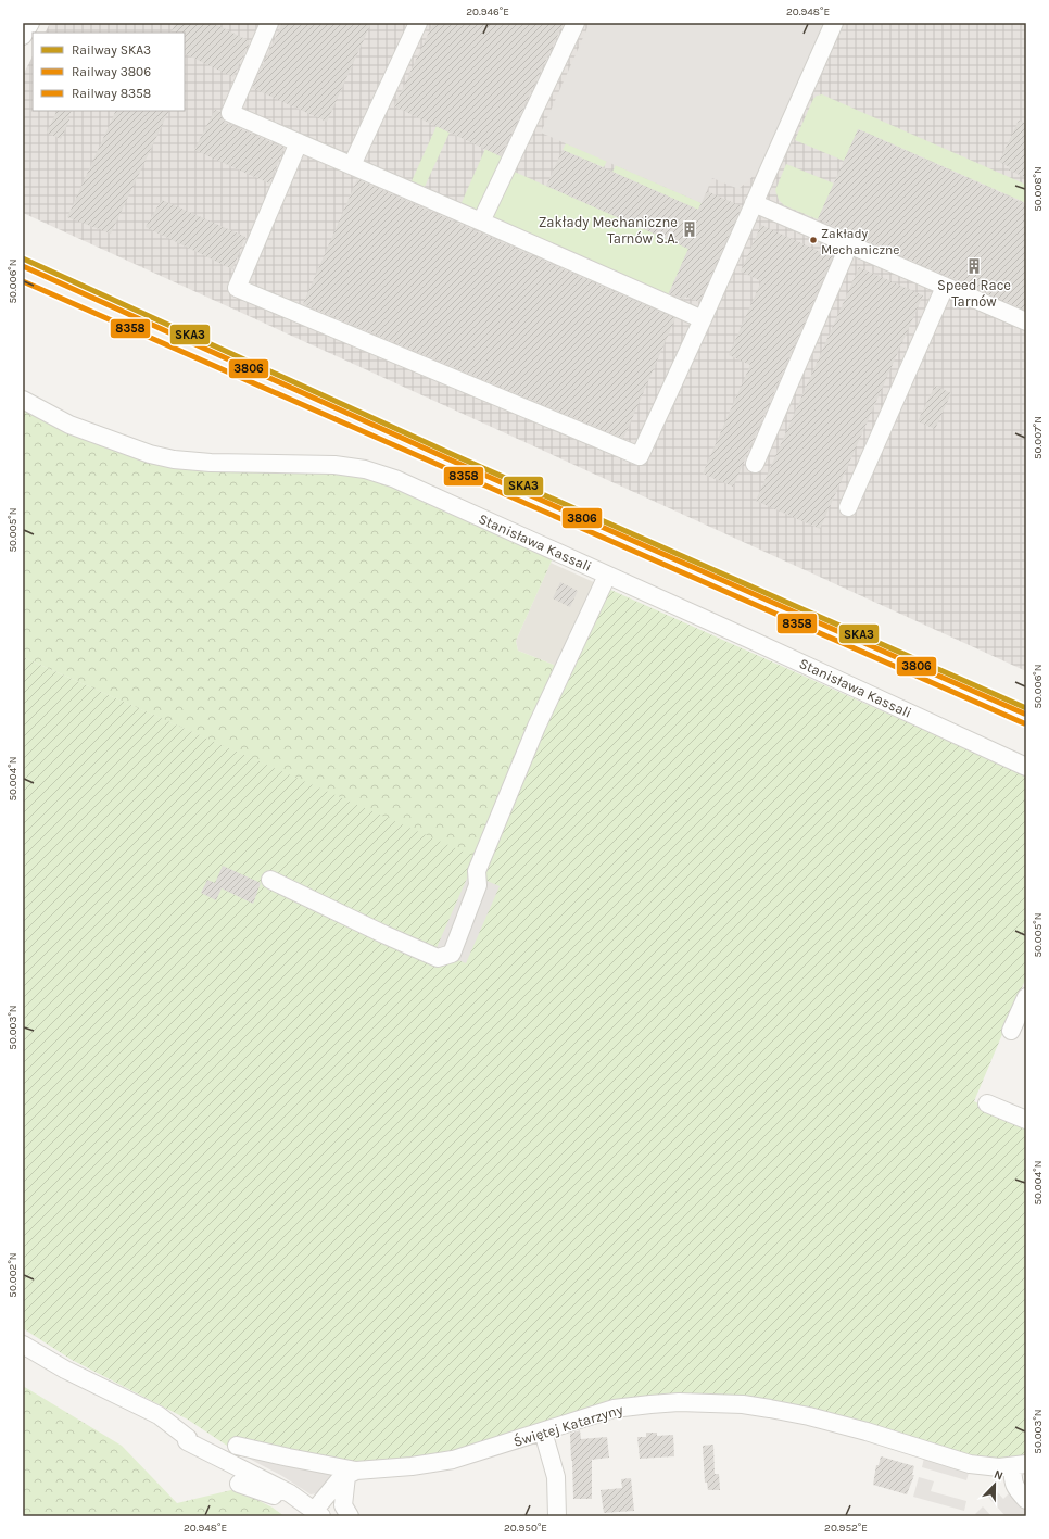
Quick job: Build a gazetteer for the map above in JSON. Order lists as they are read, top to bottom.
{
  "streets": {
    "street": ["Stanisława Kassali", "Świętej Katarzyny"]
  },
  "places": {
    "building": ["Zakłady Mechaniczne Tarnów S.A.", "Speed Race Tarnów"],
    "other": ["Zakłady Mechaniczne"]
  },
  "lines": ["rail line SKA3", "rail line 3806", "rail line 8358"],
  "legend": ["Railway SKA3", "Railway 3806", "Railway 8358"],
  "north": "top",
  "coordinates": [
    "20.946°E",
    "20.948°E",
    "50.008°N",
    "50.006°N",
    "50.007°N",
    "50.005°N",
    "50.004°N",
    "50.003°N",
    "50.002°N",
    "20.950°E",
    "20.952°E"
  ]
}
